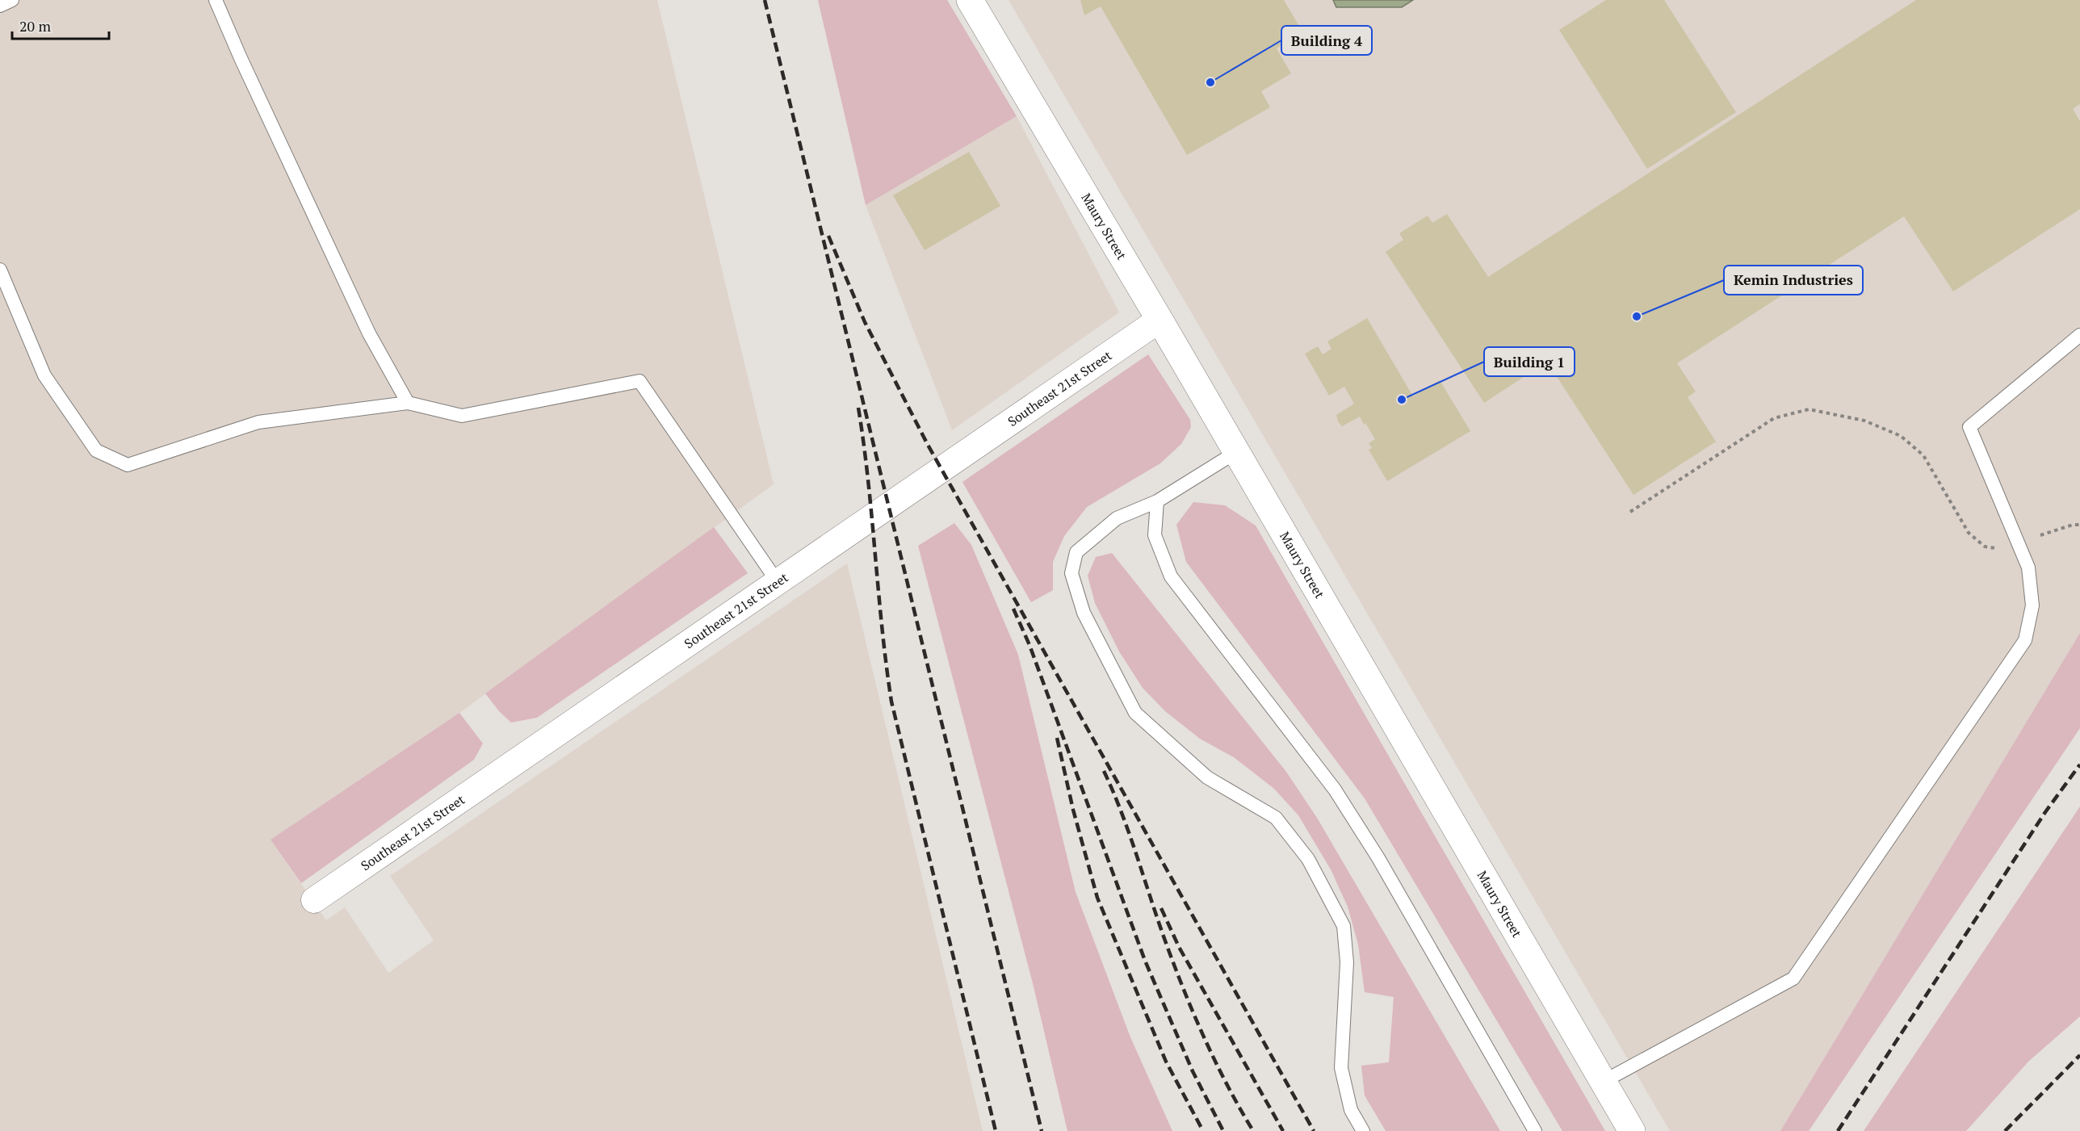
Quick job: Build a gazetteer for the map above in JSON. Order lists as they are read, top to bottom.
{
  "streets": {
    "main road": ["Maury Street"],
    "street": ["Southeast 21st Street"]
  },
  "crossings": [
    ["Maury Street", "Southeast 21st Street"]
  ],
  "places": ["Building 4", "Kemin Industries", "Building 1"],
  "scale_bar": "20 m"
}
